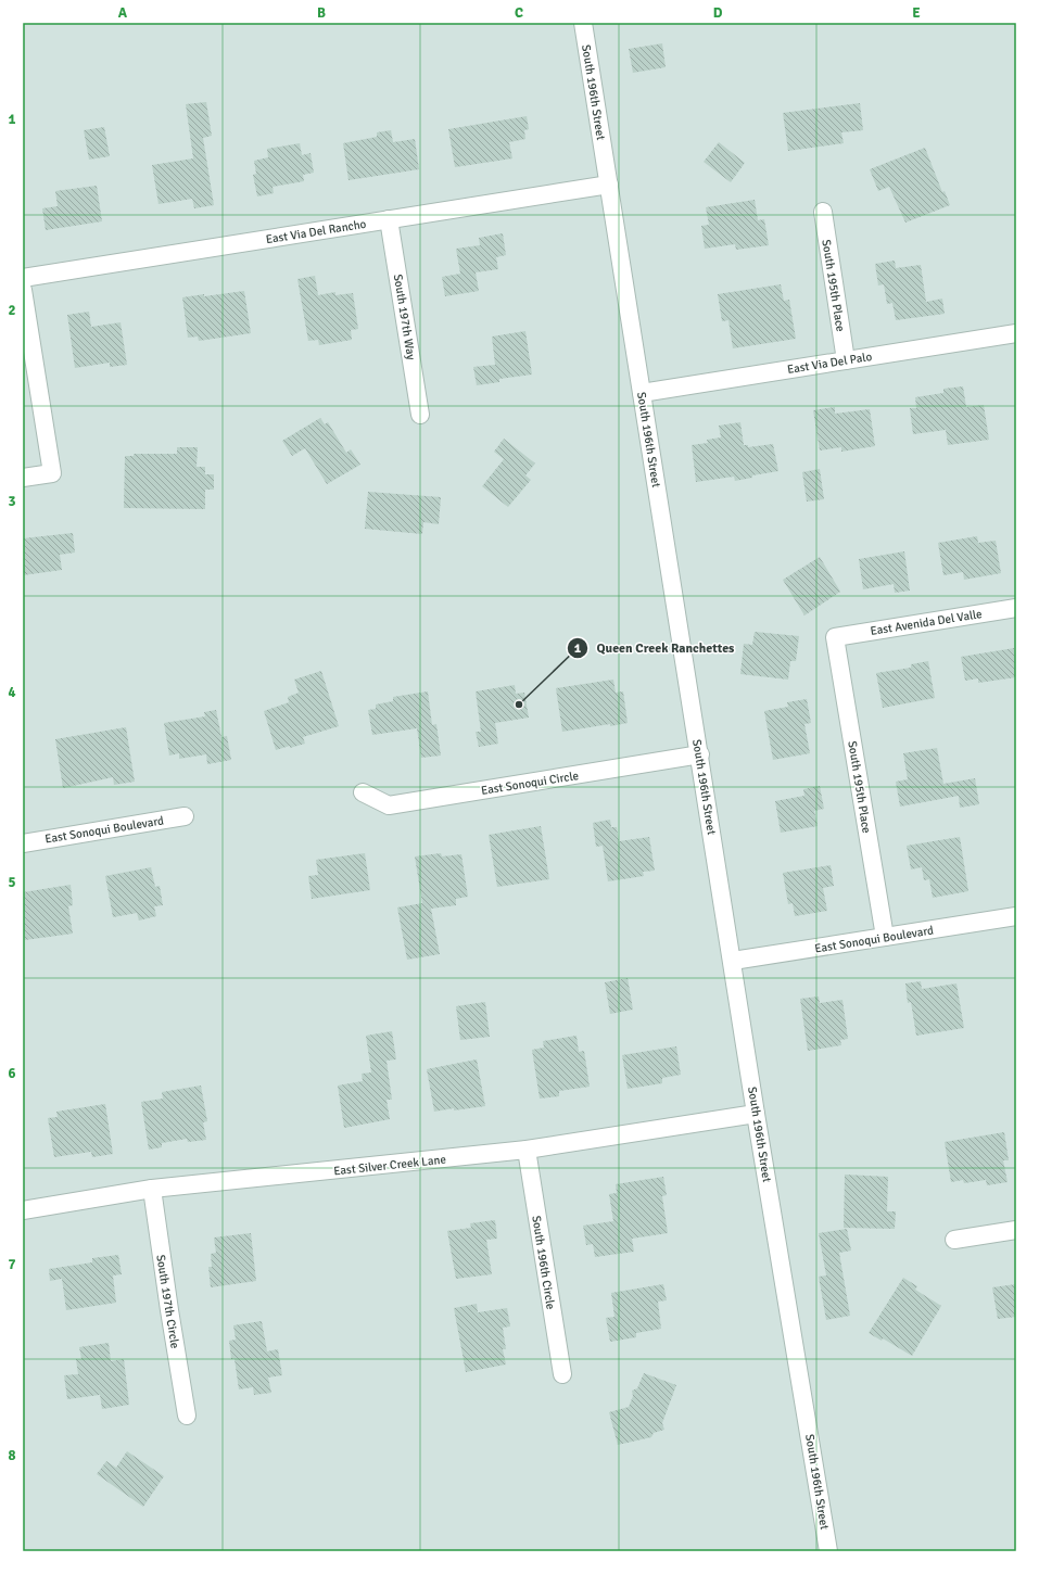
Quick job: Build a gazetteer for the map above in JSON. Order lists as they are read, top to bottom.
{
  "streets": {
    "street": [
      "South 196th Street",
      "East Via Del Rancho",
      "South 195th Place",
      "South 197th Way",
      "East Via Del Palo",
      "East Avenida Del Valle",
      "East Sonoqui Circle",
      "East Sonoqui Boulevard",
      "East Silver Creek Lane",
      "South 196th Circle",
      "South 197th Circle"
    ]
  },
  "crossings": [
    ["South 196th Street", "East Via Del Rancho"],
    ["South 196th Street", "East Via Del Palo"],
    ["South 196th Street", "East Sonoqui Circle"],
    ["South 196th Street", "East Sonoqui Boulevard"],
    ["South 196th Street", "East Silver Creek Lane"],
    ["East Via Del Rancho", "South 197th Way"],
    ["South 195th Place", "East Via Del Palo"],
    ["South 195th Place", "East Avenida Del Valle"],
    ["South 195th Place", "East Sonoqui Boulevard"],
    ["East Silver Creek Lane", "South 196th Circle"],
    ["East Silver Creek Lane", "South 197th Circle"]
  ],
  "places": ["Queen Creek Ranchettes"],
  "grid": {
    "columns": [
      "A",
      "B",
      "C",
      "D",
      "E"
    ],
    "rows": [
      "1",
      "2",
      "3",
      "4",
      "5",
      "6",
      "7",
      "8"
    ]
  }
}
